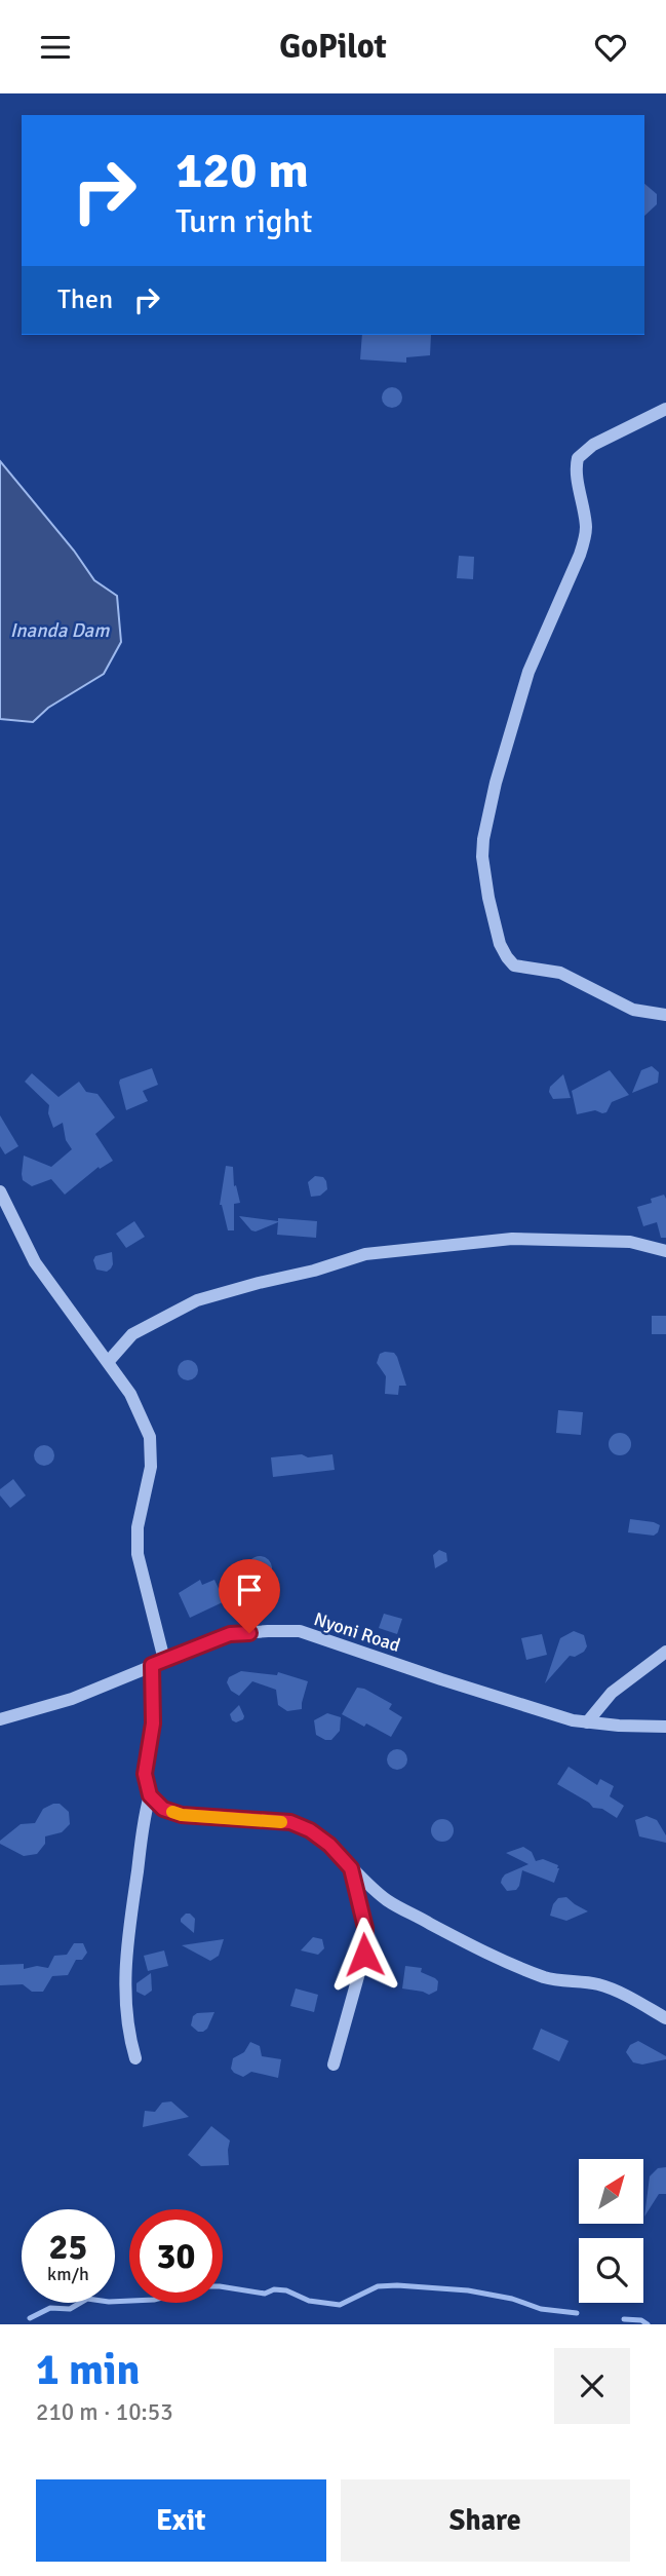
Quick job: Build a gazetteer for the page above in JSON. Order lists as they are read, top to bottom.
{
  "streets": {
    "street": ["Nyoni Road"]
  },
  "water": ["Inanda Dam"],
  "north": "top right",
  "page": {
    "header": "GoPilot",
    "turn": ["120 m", "Turn right"],
    "then": "Then",
    "speed": "25 km/h",
    "limit": "30",
    "heading": ["1 min", "210 m · 10:53"],
    "buttons": ["Exit", "Share"]
  }
}
